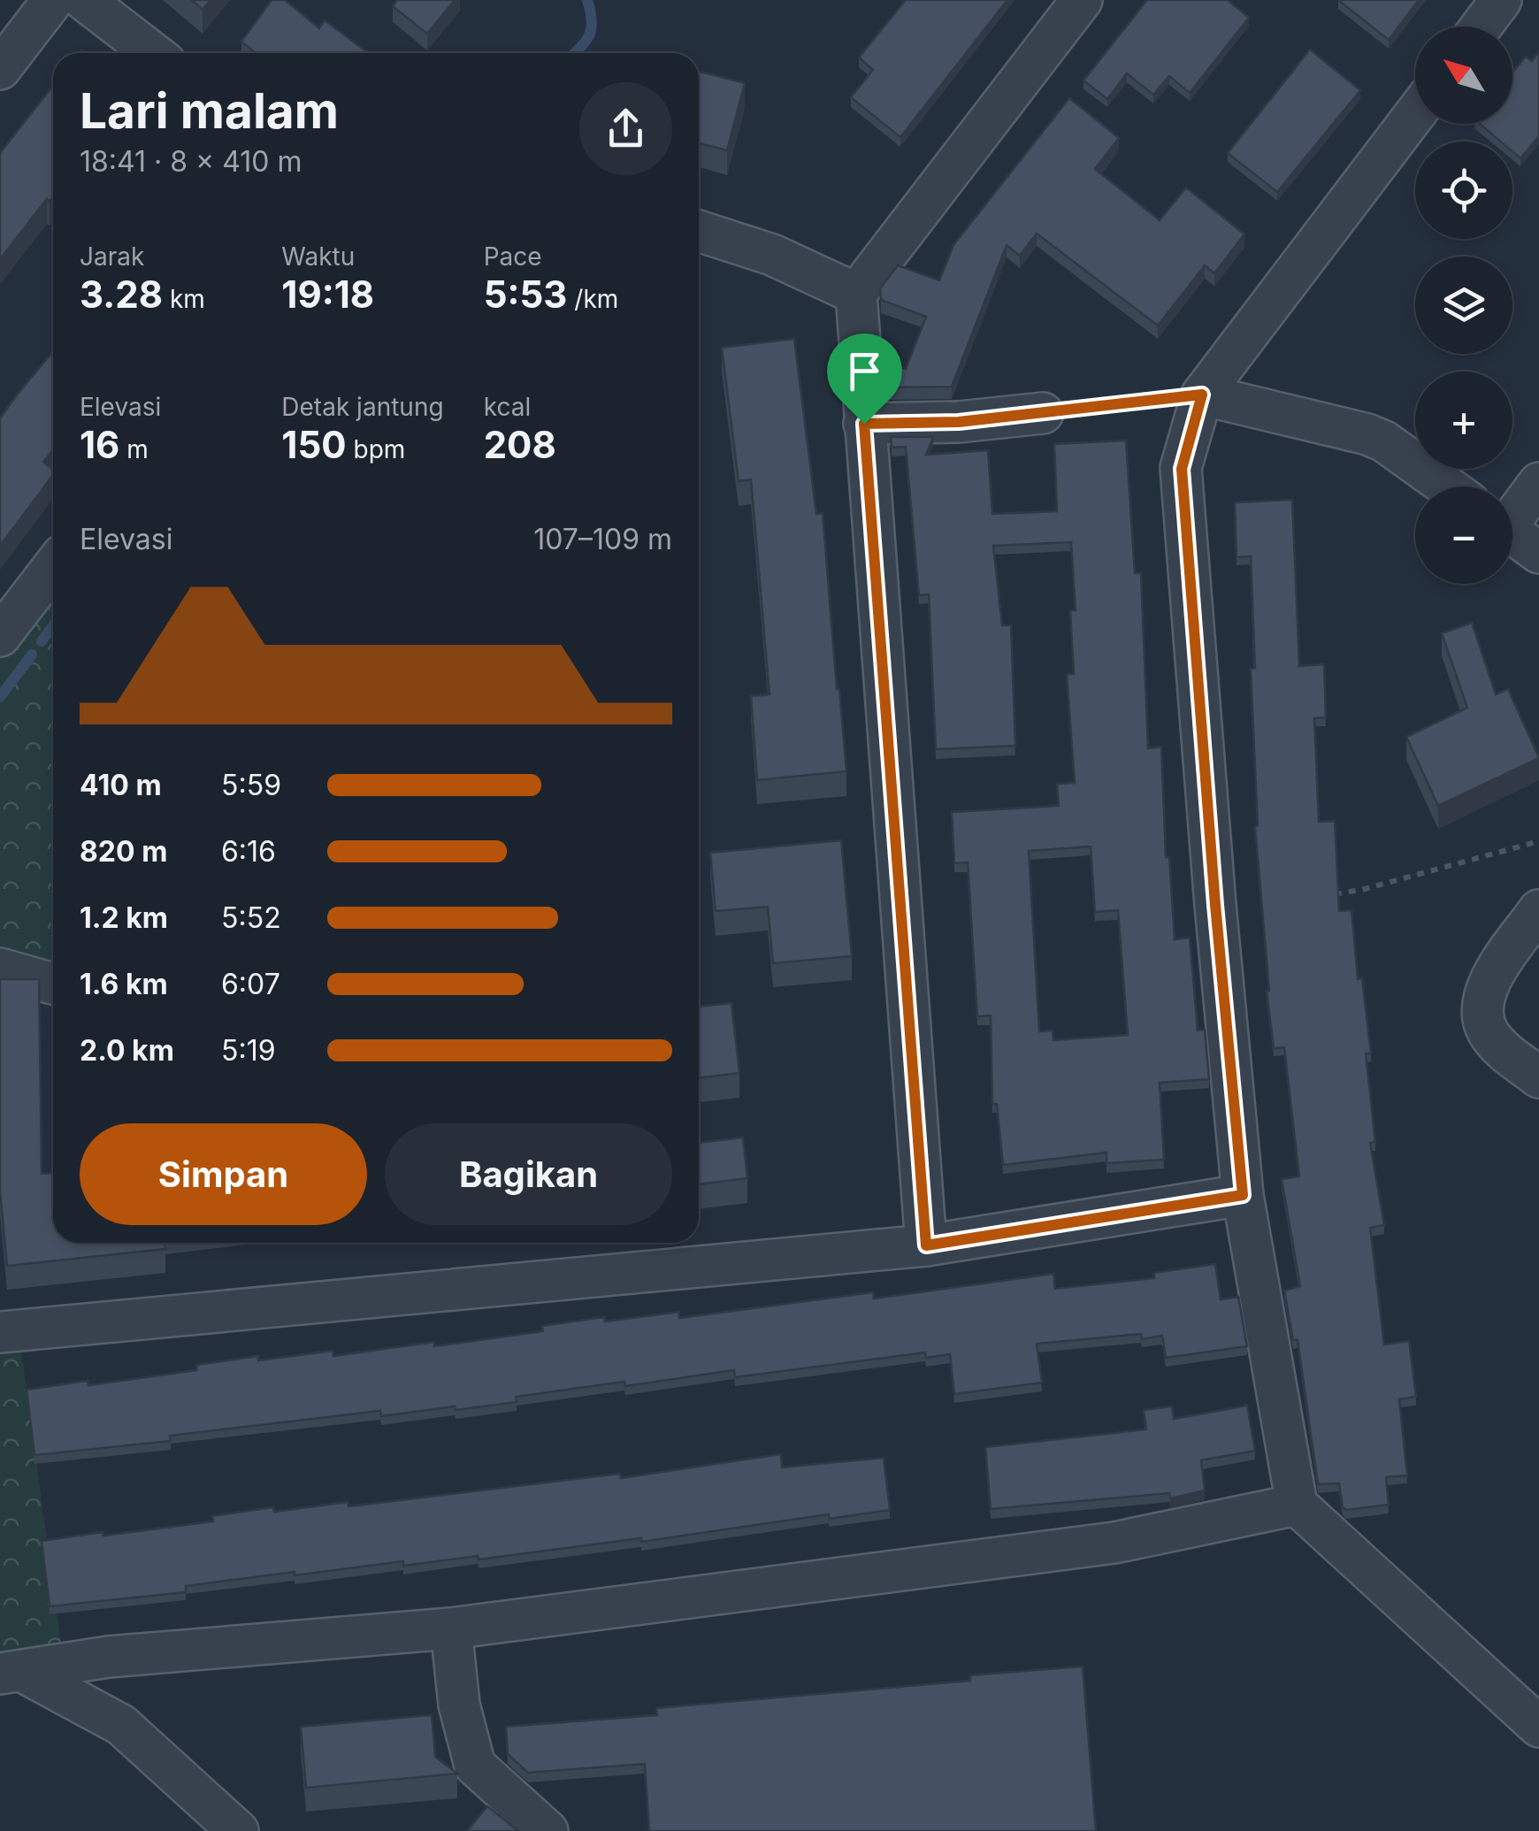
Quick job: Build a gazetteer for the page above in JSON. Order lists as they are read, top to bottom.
{
  "north": "top left",
  "page": {
    "map_buttons": ["+", "−"],
    "heading": ["Lari malam", "18:41 · 8 × 410 m"],
    "stats": [
      ["Jarak", "3.28 km"],
      ["Waktu", "19:18"],
      ["Pace", "5:53 /km"],
      ["Elevasi", "16 m"],
      ["Detak jantung", "150 bpm"],
      ["kcal", "208"]
    ],
    "chart": ["Elevasi", "107–109 m"],
    "list": [
      {
        "name": "410 m",
        "note": "5:59"
      },
      {
        "name": "820 m",
        "note": "6:16"
      },
      {
        "name": "1.2 km",
        "note": "5:52"
      },
      {
        "name": "1.6 km",
        "note": "6:07"
      },
      {
        "name": "2.0 km",
        "note": "5:19"
      }
    ],
    "buttons": ["Simpan", "Bagikan"]
  }
}
